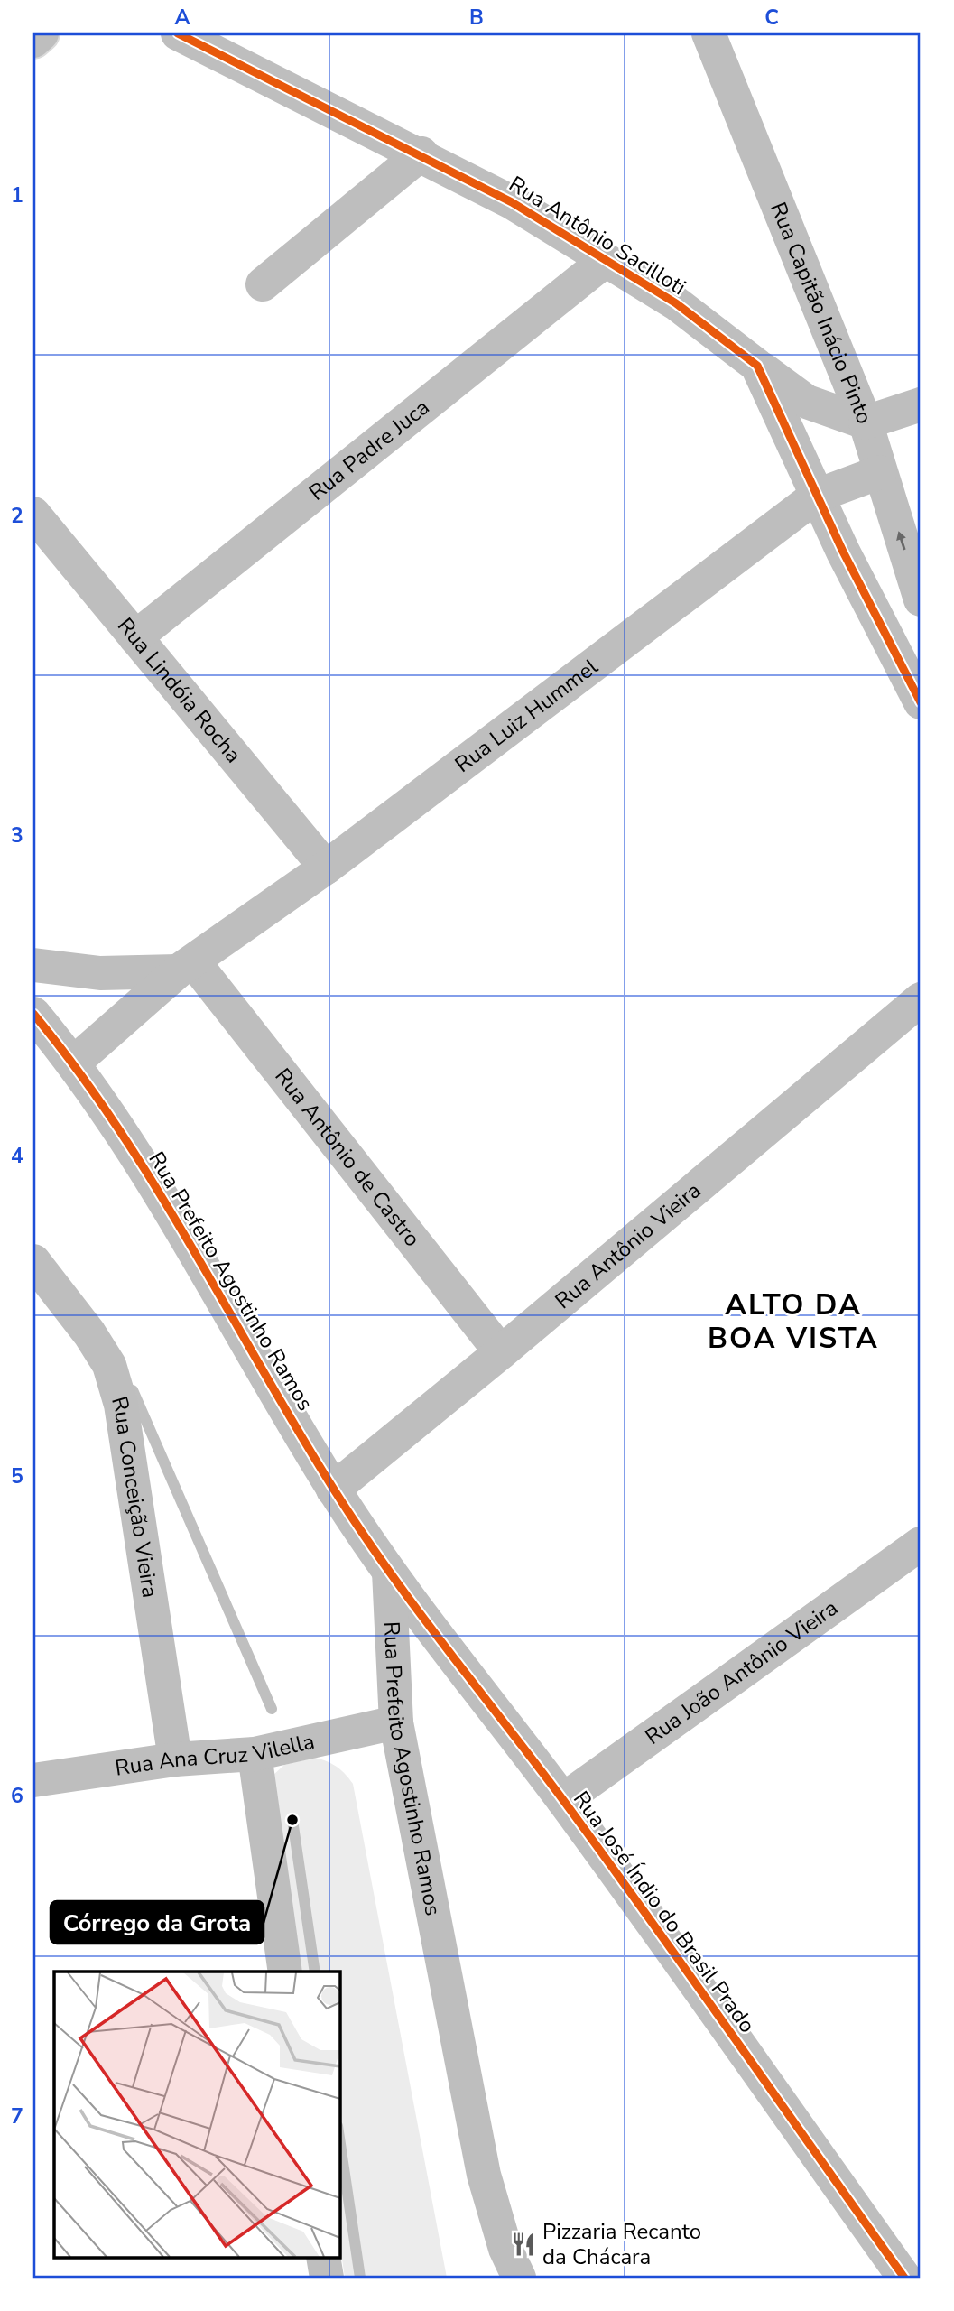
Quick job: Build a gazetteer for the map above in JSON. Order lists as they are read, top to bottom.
{
  "streets": {
    "street": [
      "Rua Antônio Sacilloti",
      "Rua Capitão Inácio Pinto",
      "Rua Padre Juca",
      "Rua Lindóia Rocha",
      "Rua Luiz Hummel",
      "Rua Antônio de Castro",
      "Rua Antônio Vieira",
      "Rua Prefeito Agostinho Ramos",
      "Rua Conceição Vieira",
      "Rua João Antônio Vieira",
      "Rua Ana Cruz Vilella",
      "Rua José Índio do Brasil Prado"
    ]
  },
  "crossings": [
    ["Rua Antônio Sacilloti", "Rua Padre Juca"],
    ["Rua Antônio Sacilloti", "Rua Luiz Hummel"],
    ["Rua Capitão Inácio Pinto", "Rua Luiz Hummel"],
    ["Rua Padre Juca", "Rua Lindóia Rocha"],
    ["Rua Lindóia Rocha", "Rua Luiz Hummel"],
    ["Rua Luiz Hummel", "Rua Antônio de Castro"],
    ["Rua Luiz Hummel", "Rua Prefeito Agostinho Ramos"],
    ["Rua Antônio de Castro", "Rua Antônio Vieira"],
    ["Rua Antônio Vieira", "Rua Prefeito Agostinho Ramos"],
    ["Rua Prefeito Agostinho Ramos", "Rua Ana Cruz Vilella"],
    ["Rua Prefeito Agostinho Ramos", "Rua José Índio do Brasil Prado"],
    ["Rua Conceição Vieira", "Rua Ana Cruz Vilella"],
    ["Rua João Antônio Vieira", "Rua José Índio do Brasil Prado"]
  ],
  "districts": ["ALTO DA BOA VISTA"],
  "places": {
    "other": ["Córrego da Grota"],
    "restaurant": ["Pizzaria Recanto da Chácara"]
  },
  "grid": {
    "columns": ["A", "B", "C"],
    "rows": [
      "1",
      "2",
      "3",
      "4",
      "5",
      "6",
      "7"
    ]
  }
}
